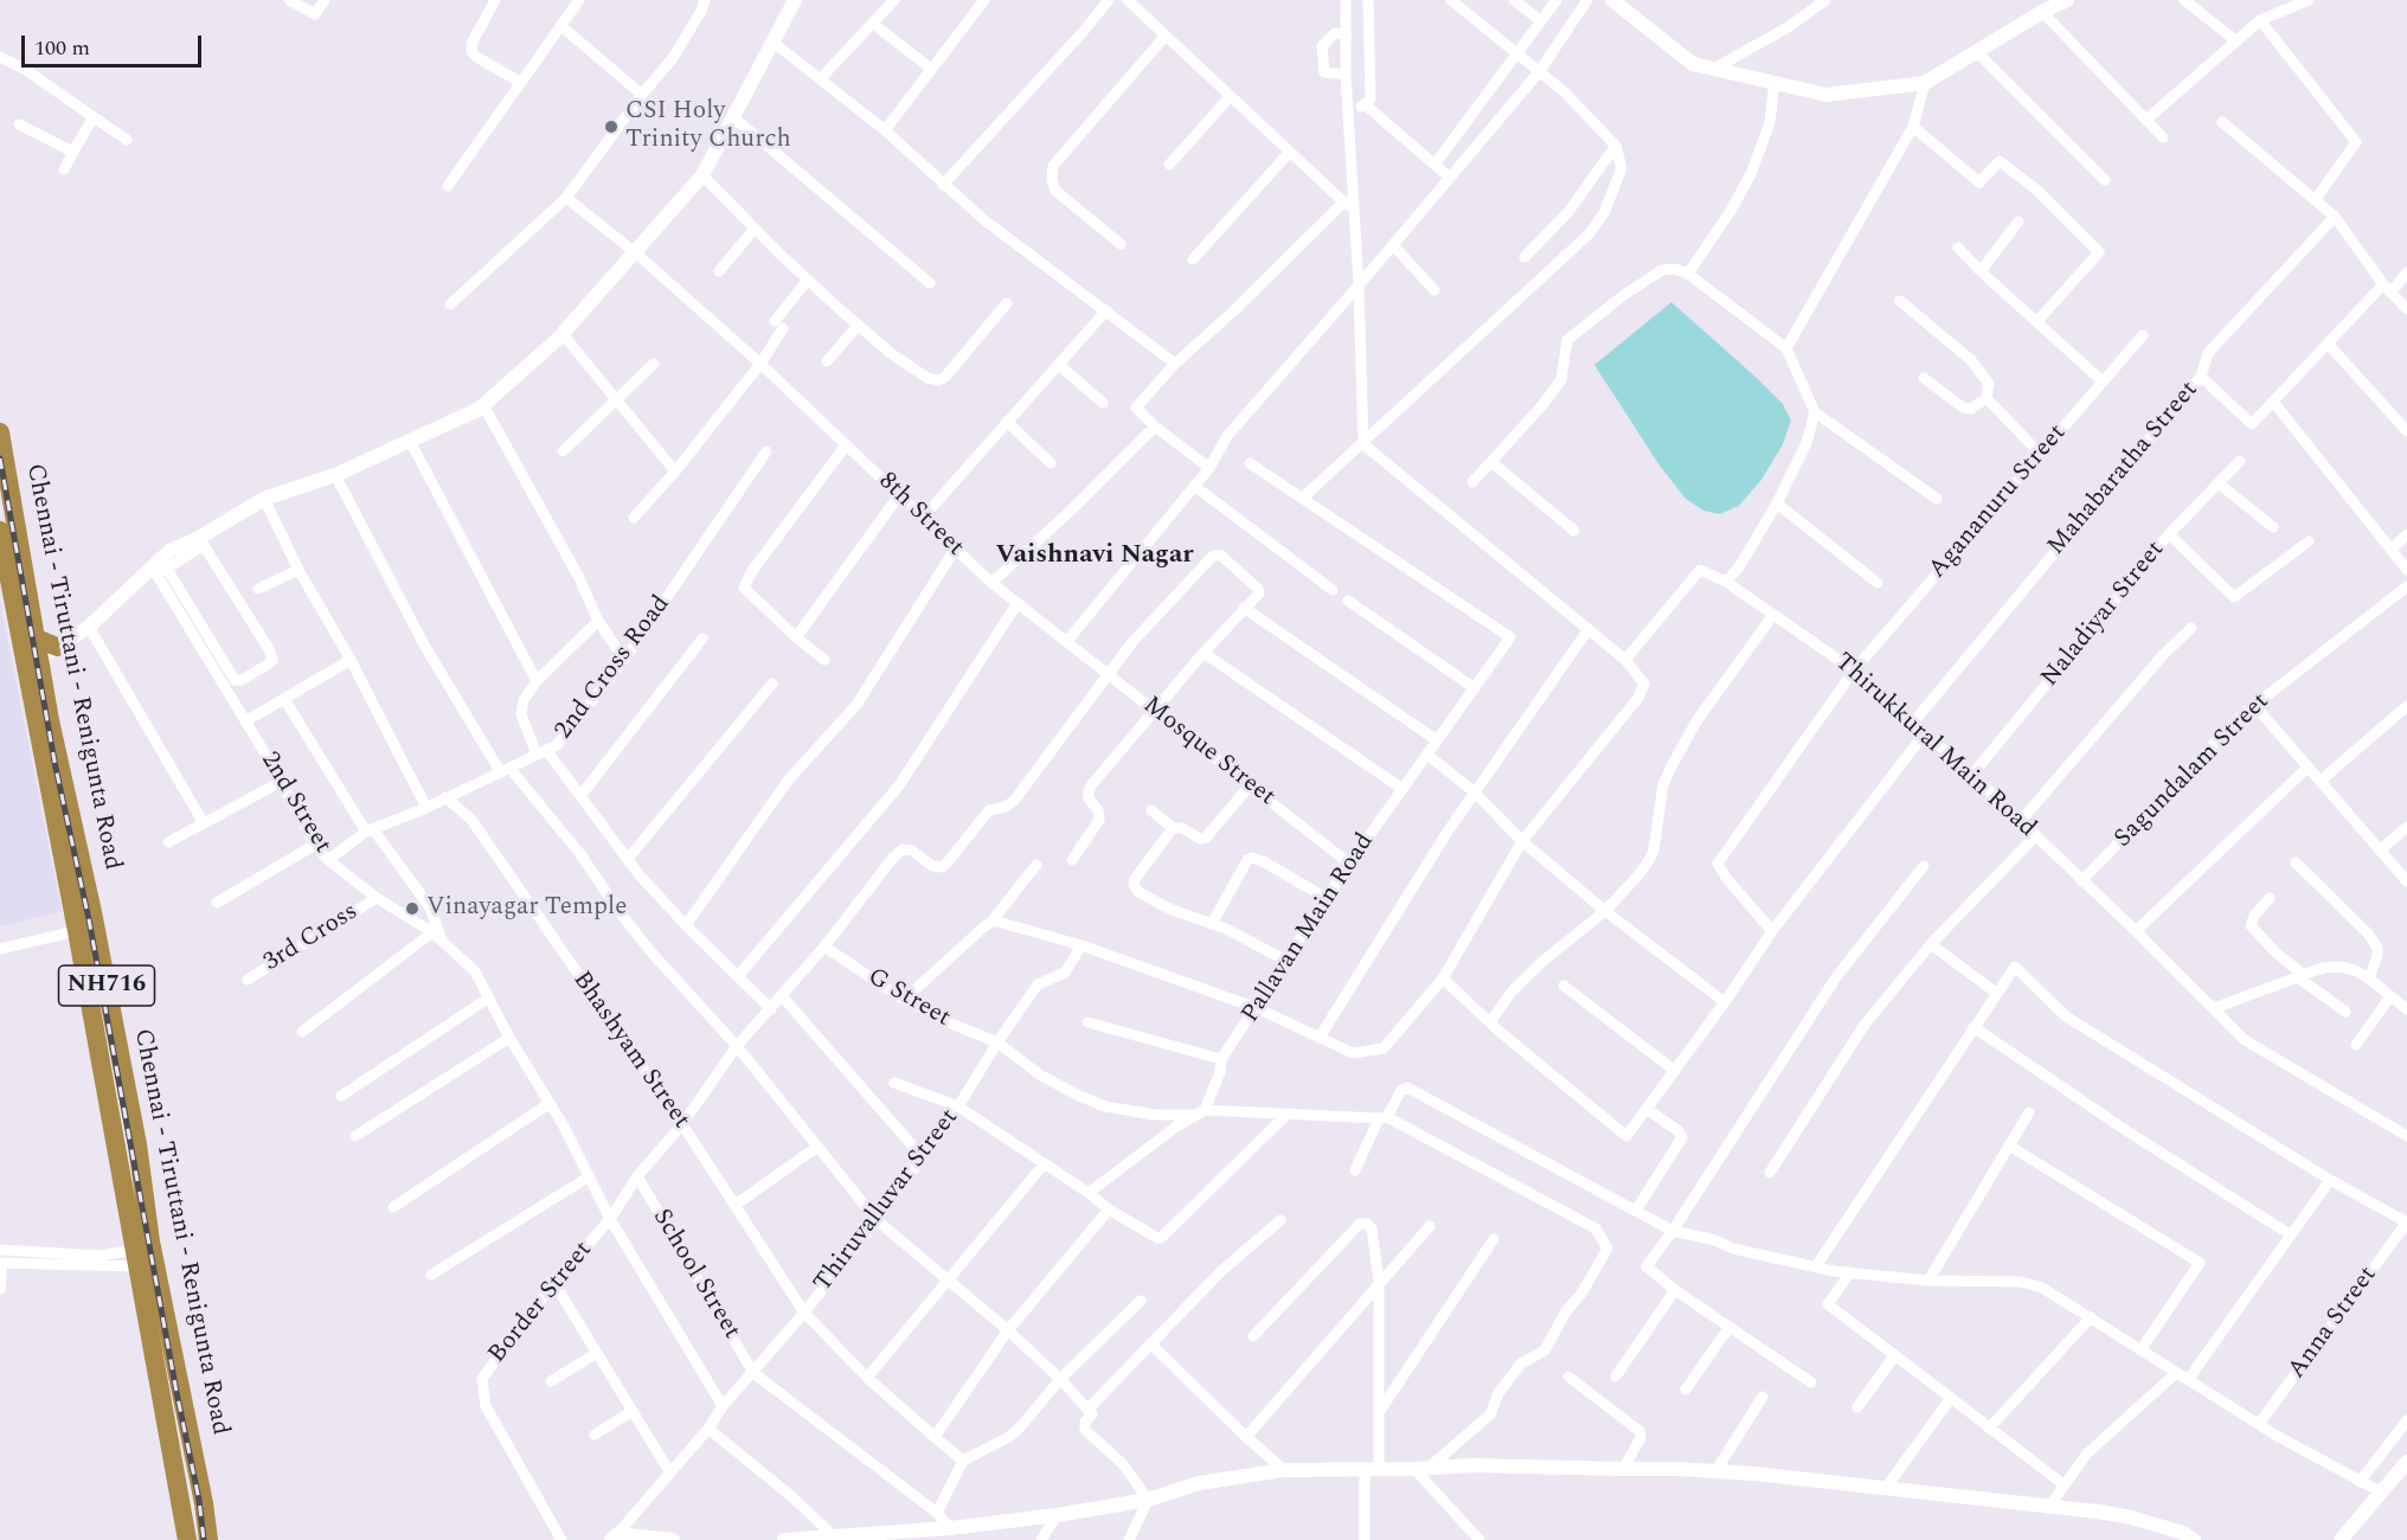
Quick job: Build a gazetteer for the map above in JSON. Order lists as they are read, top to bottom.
{
  "streets": {
    "highway": ["Chennai - Tiruttani - Renigunta Road", "NH716"],
    "street": [
      "Mahabaratha Street",
      "Agananuru Street",
      "8th Street",
      "Naladiyar Street",
      "2nd Cross Road",
      "Thirukkural Main Road",
      "Mosque Street",
      "Sagundalam Street",
      "2nd Street",
      "Pallavan Main Road",
      "3rd Cross",
      "G Street",
      "Bhashyam Street",
      "Thiruvalluvar Street",
      "School Street",
      "Border Street",
      "Anna Street"
    ]
  },
  "crossings": [
    ["Mahabaratha Street", "Thirukkural Main Road"],
    ["Agananuru Street", "Thirukkural Main Road"],
    ["8th Street", "Mosque Street"],
    ["Naladiyar Street", "Thirukkural Main Road"],
    ["2nd Cross Road", "2nd Street"],
    ["2nd Cross Road", "Bhashyam Street"],
    ["Thirukkural Main Road", "Sagundalam Street"],
    ["Mosque Street", "Pallavan Main Road"],
    ["Mosque Street", "Border Street"],
    ["2nd Street", "3rd Cross"],
    ["2nd Street", "Thiruvalluvar Street"],
    ["2nd Street", "Border Street"],
    ["Pallavan Main Road", "G Street"],
    ["G Street", "Thiruvalluvar Street"],
    ["G Street", "Border Street"],
    ["Bhashyam Street", "Thiruvalluvar Street"],
    ["Bhashyam Street", "Border Street"],
    ["Thiruvalluvar Street", "School Street"],
    ["School Street", "Border Street"]
  ],
  "districts": ["Vaishnavi Nagar"],
  "places": ["CSI Holy Trinity Church", "Vinayagar Temple"],
  "scale_bar": "100 m"
}
